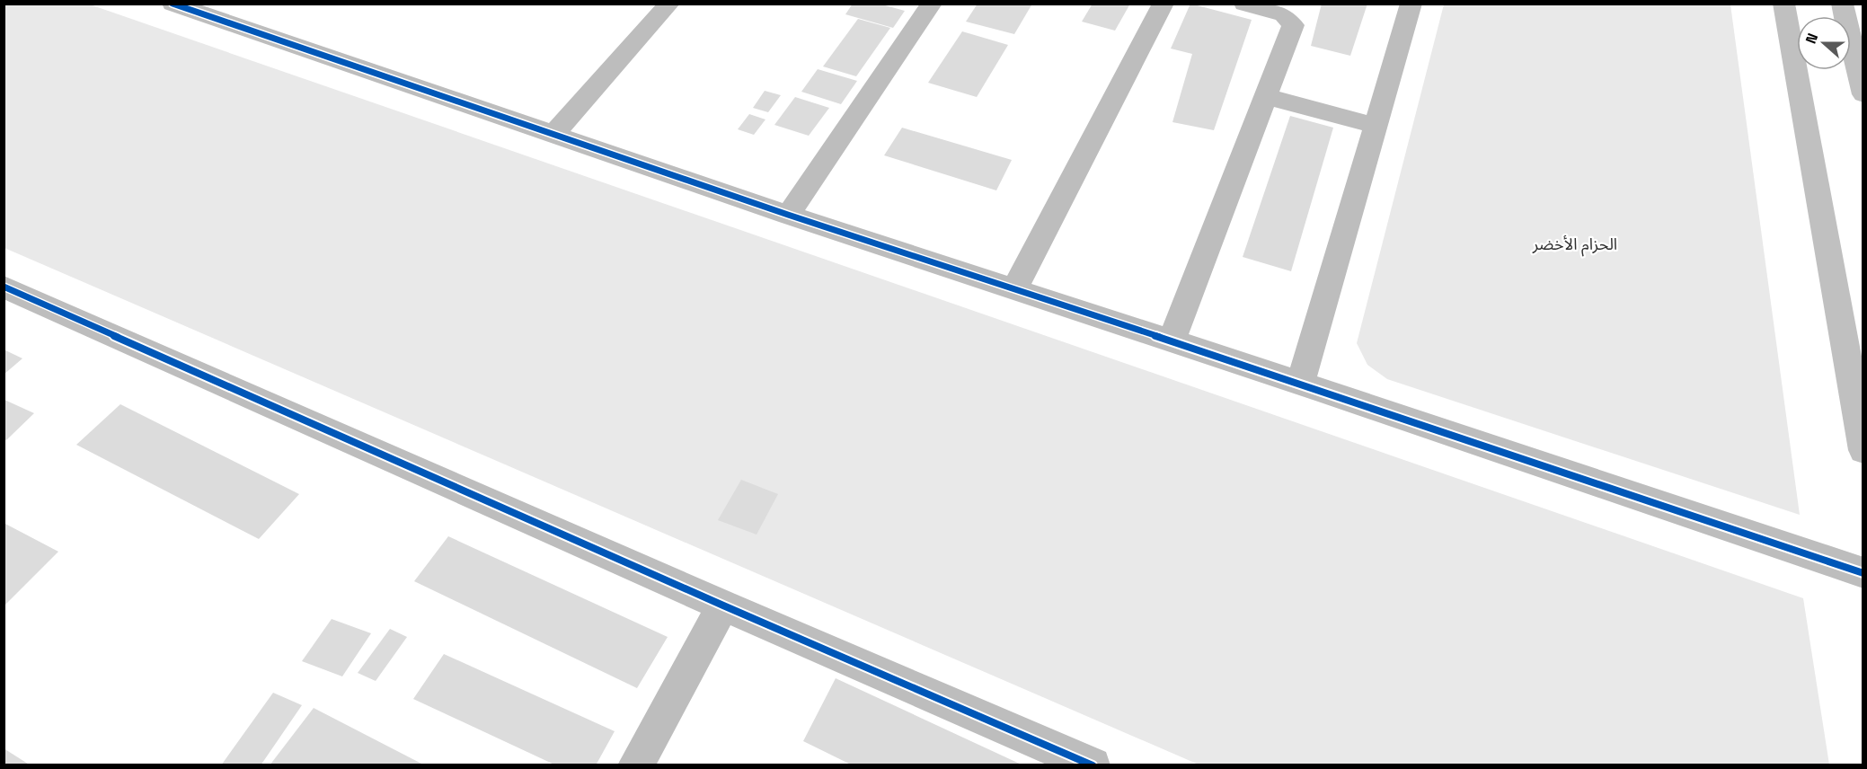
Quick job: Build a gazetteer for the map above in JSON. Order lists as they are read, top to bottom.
{
  "parks": ["الحزام الأخضر"],
  "north": "left"
}
